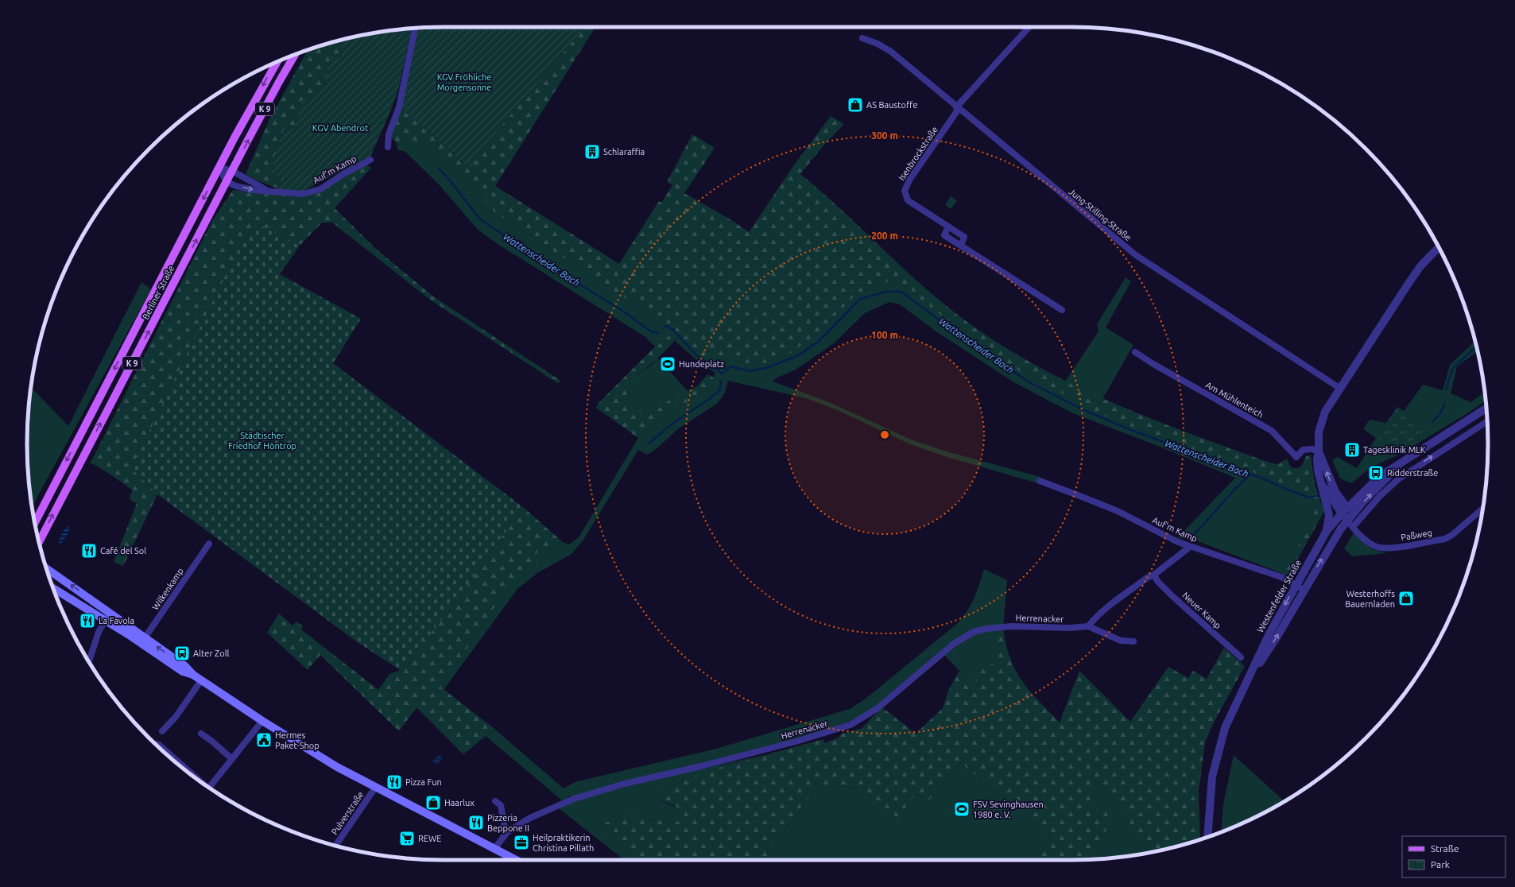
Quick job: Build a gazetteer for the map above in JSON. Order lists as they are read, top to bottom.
{
  "streets": {
    "main road": ["K 9", "Berliner Straße"],
    "street": [
      "Isenbrockstraße",
      "Auf'm Kamp",
      "Jung-Stilling-Straße",
      "Am Mühlenteich",
      "Paßweg",
      "Wilkenkamp",
      "Westenfelder Straße",
      "Neuer Kamp",
      "Herrenacker",
      "Pulverstraße"
    ]
  },
  "crossings": [
    ["Isenbrockstraße", "Jung-Stilling-Straße"],
    ["Auf'm Kamp", "Berliner Straße"],
    ["Auf'm Kamp", "Westenfelder Straße"],
    ["Paßweg", "Westenfelder Straße"]
  ],
  "water": ["Wattenscheider Bach"],
  "parks": ["KGV Fröhliche Morgensonne", "KGV Abendrot", "Städtischer Friedhof Höntrop"],
  "places": {
    "shop": ["AS Baustoffe", "Westerhoffs Bauernladen", "Haarlux"],
    "building": ["Schlaraffia", "Tagesklinik MLK"],
    "sports": ["Hundeplatz", "FSV Sevinghausen 1980 e. V."],
    "bus stop": ["Ridderstraße", "Alter Zoll"],
    "restaurant": [
      "Café del Sol",
      "La Favola",
      "Pizza Fun",
      "Pizzeria Beppone II"
    ],
    "public building": ["Hermes Paket-Shop"],
    "supermarket": ["REWE"],
    "office": ["Heilpraktikerin Christina Pillath"]
  },
  "legend": ["Straße", "Park"],
  "rings": ["300 m", "200 m", "100 m"]
}
